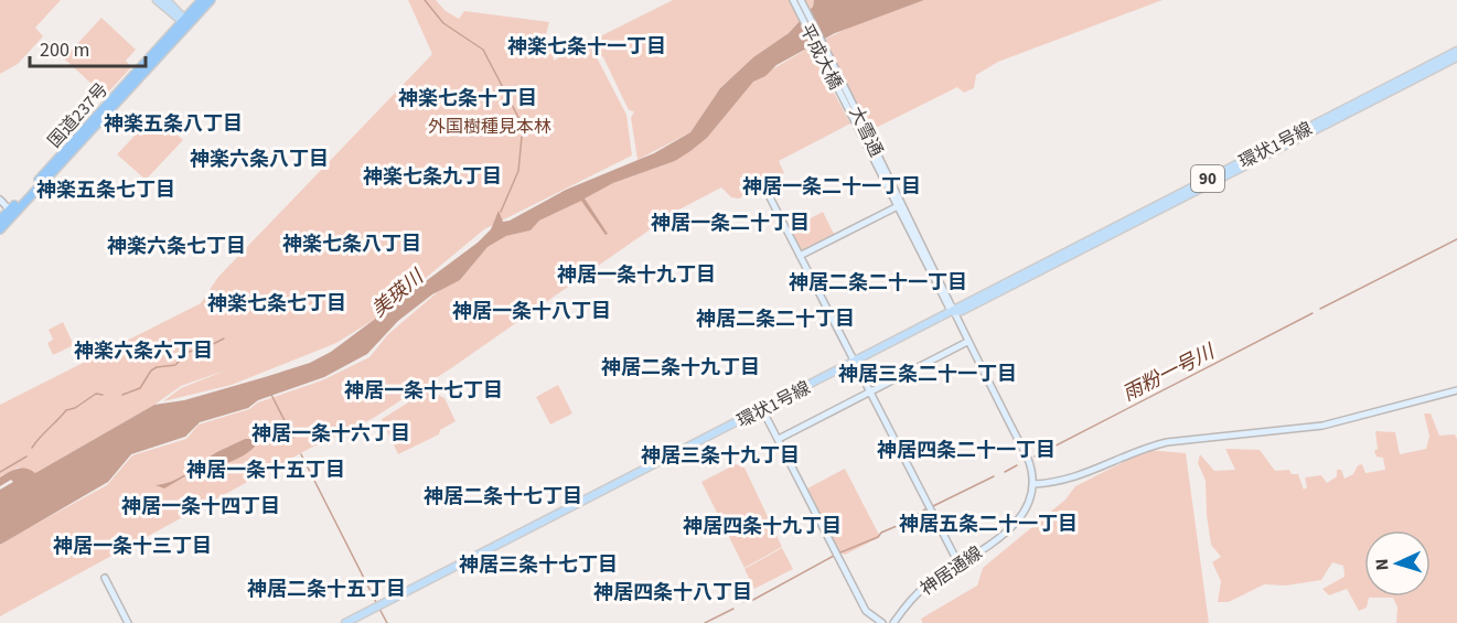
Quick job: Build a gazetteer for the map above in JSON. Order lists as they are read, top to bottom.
{
  "streets": {
    "highway": ["国道237号"],
    "main road": ["環状1号線", "90"],
    "street": ["平成大橋", "大雪通", "神居通線"]
  },
  "crossings": [
    ["平成大橋", "大雪通"],
    ["大雪通", "環状1号線"]
  ],
  "districts": [
    "神楽七条十一丁目",
    "神楽七条十丁目",
    "神楽五条八丁目",
    "神楽六条八丁目",
    "神楽七条九丁目",
    "神居一条二十一丁目",
    "神楽五条七丁目",
    "神居一条二十丁目",
    "神楽七条八丁目",
    "神楽六条七丁目",
    "神居一条十九丁目",
    "神居二条二十一丁目",
    "神楽七条七丁目",
    "神居一条十八丁目",
    "神居二条二十丁目",
    "神楽六条六丁目",
    "神居二条十九丁目",
    "神居三条二十一丁目",
    "神居一条十七丁目",
    "神居一条十六丁目",
    "神居四条二十一丁目",
    "神居三条十九丁目",
    "神居一条十五丁目",
    "神居二条十七丁目",
    "神居一条十四丁目",
    "神居五条二十一丁目",
    "神居四条十九丁目",
    "神居一条十三丁目",
    "神居三条十七丁目",
    "神居二条十五丁目",
    "神居四条十八丁目"
  ],
  "water": ["美瑛川", "雨粉一号川"],
  "parks": ["外国樹種見本林"],
  "scale_bar": "200 m",
  "north": "left"
}
